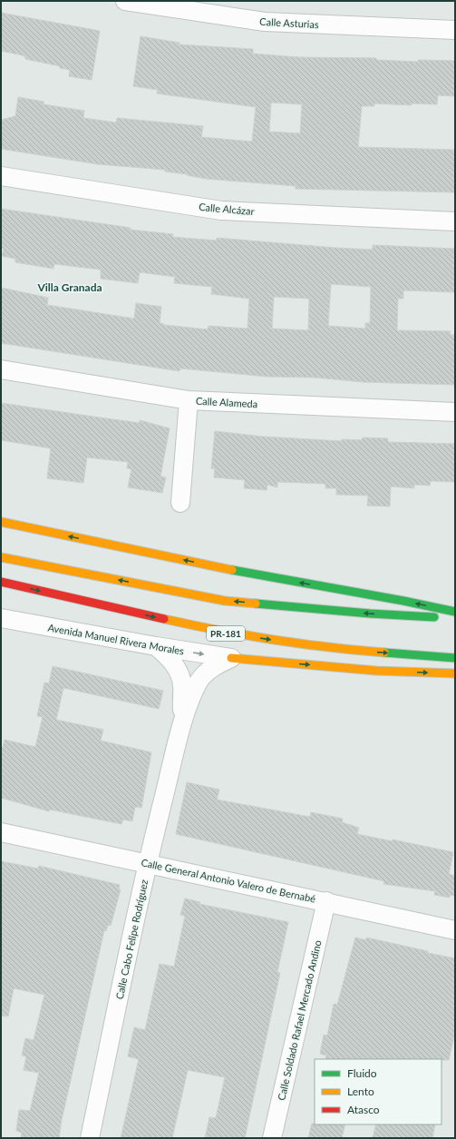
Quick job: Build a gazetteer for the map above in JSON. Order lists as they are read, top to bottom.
{
  "streets": {
    "highway": ["PR-181"],
    "street": [
      "Calle Asturias",
      "Calle Alcázar",
      "Calle Alameda",
      "Avenida Manuel Rivera Morales",
      "Calle General Antonio Valero de Bernabé",
      "Calle Cabo Felipe Rodríguez",
      "Calle Soldado Rafael Mercado Andino"
    ]
  },
  "crossings": [
    ["Calle General Antonio Valero de Bernabé", "Calle Cabo Felipe Rodríguez"],
    ["Calle General Antonio Valero de Bernabé", "Calle Soldado Rafael Mercado Andino"]
  ],
  "districts": ["Villa Granada"],
  "legend": ["Fluido", "Lento", "Atasco"]
}
